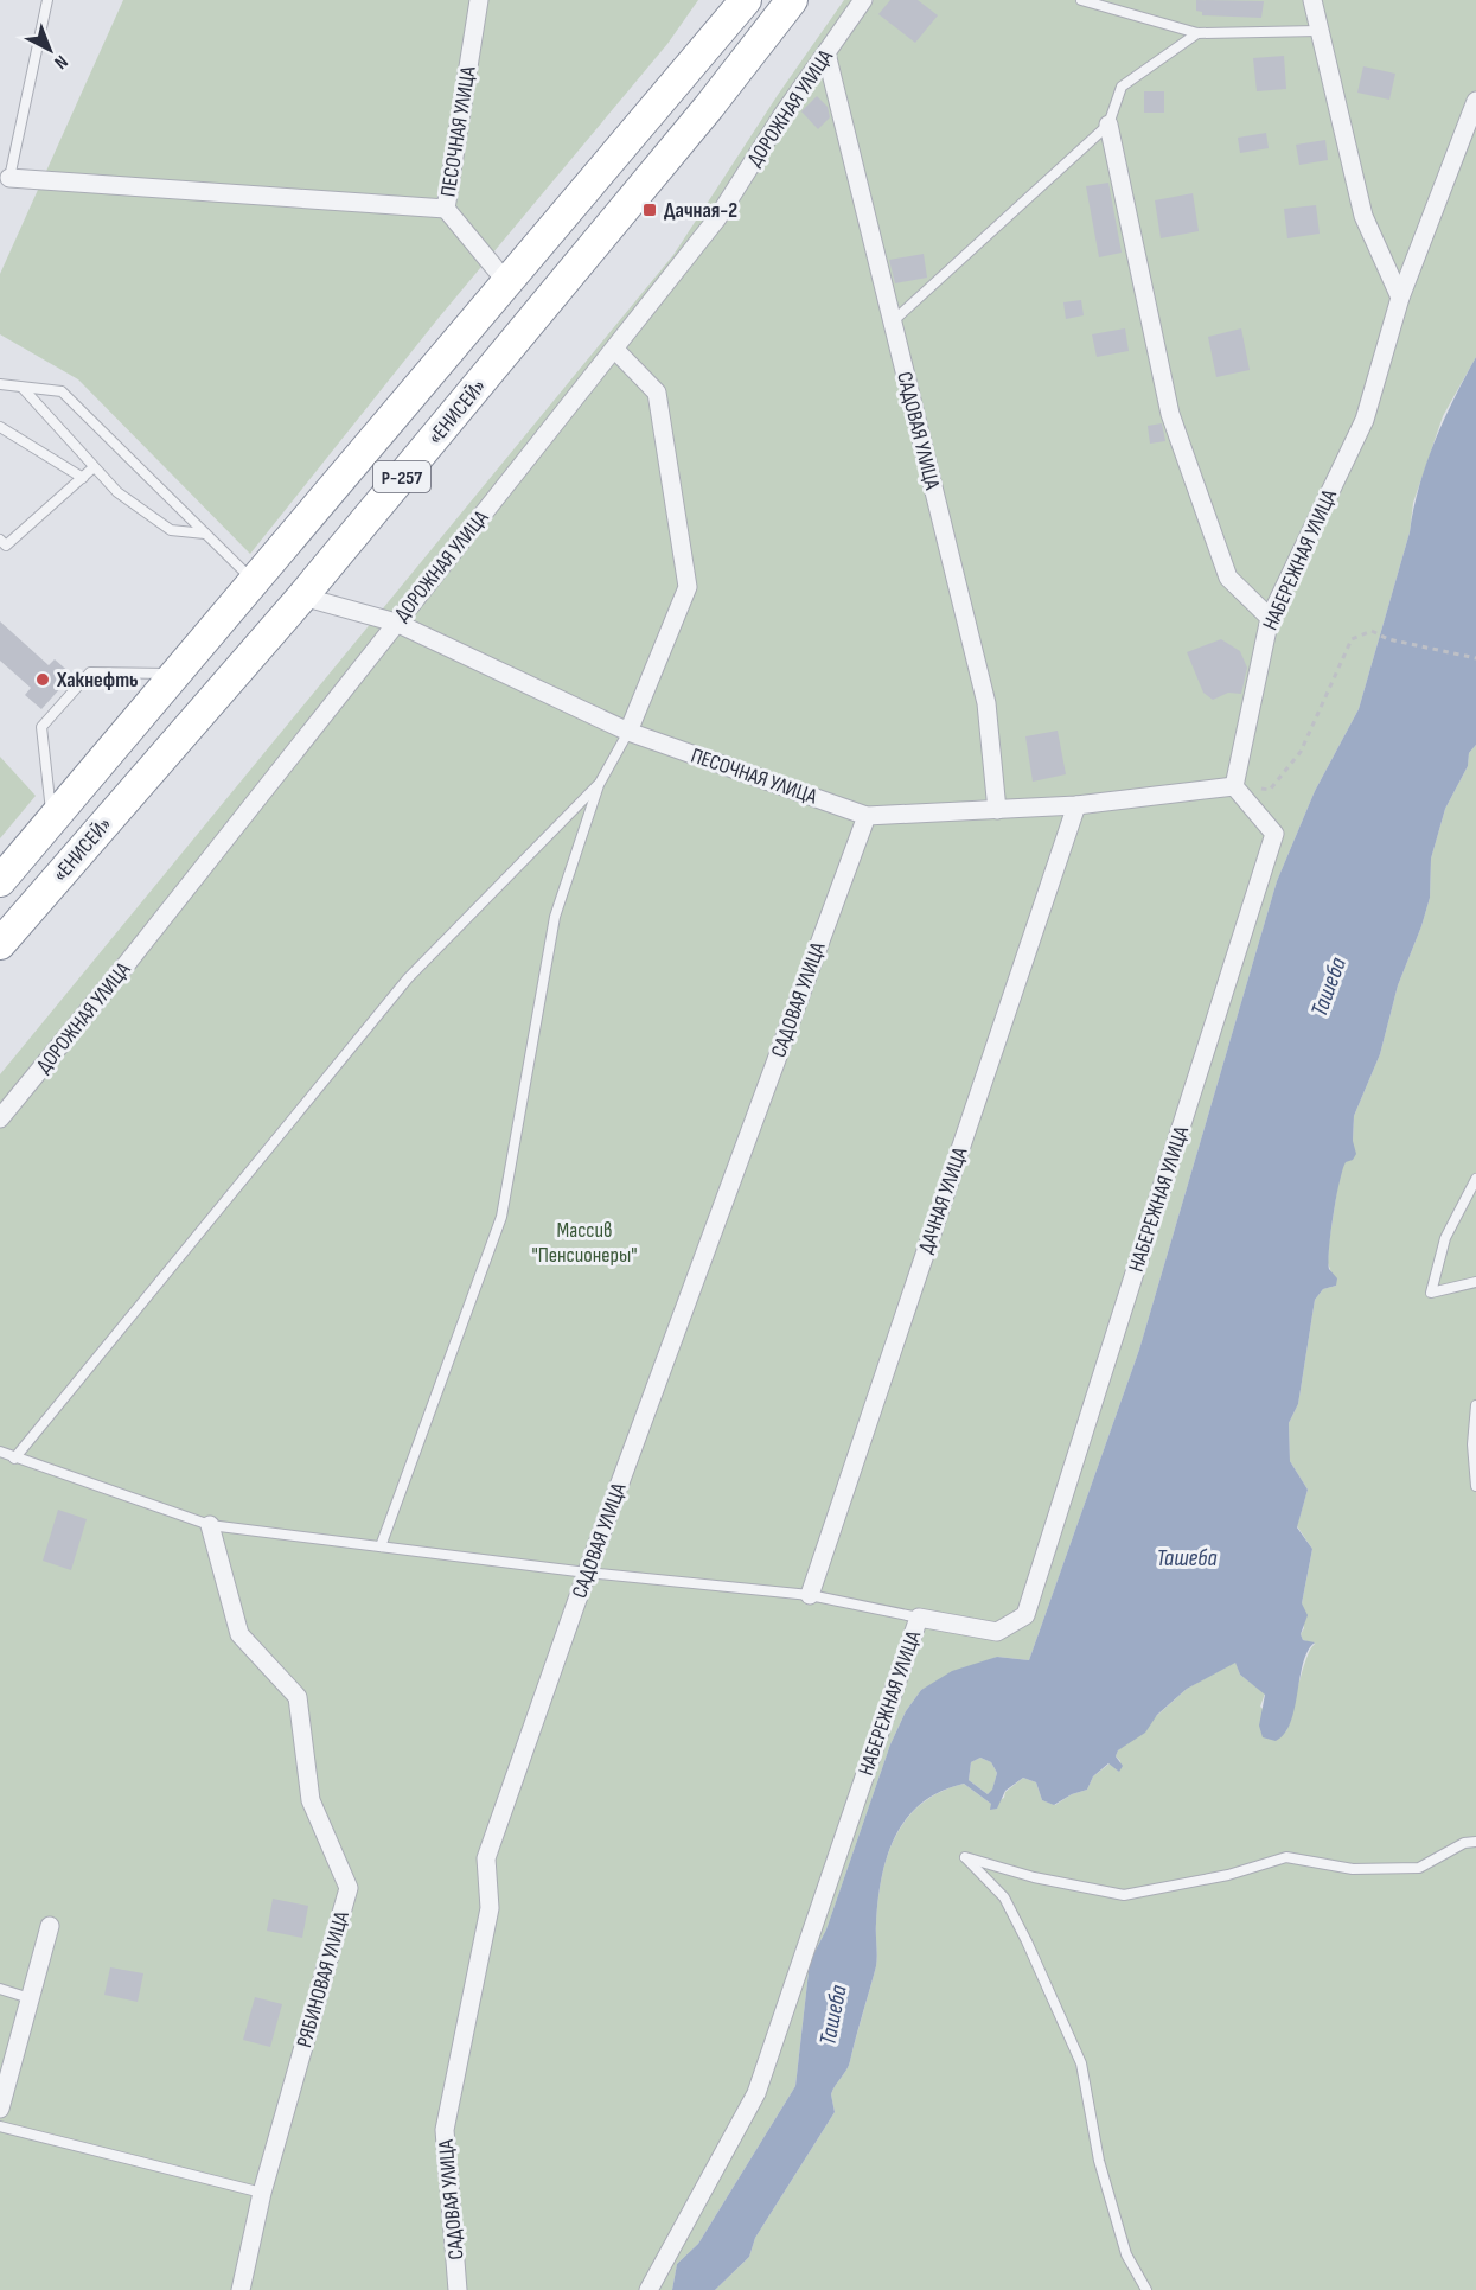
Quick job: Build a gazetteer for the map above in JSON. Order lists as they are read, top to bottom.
{
  "streets": {
    "highway": ["«ЕНИСЕЙ»", "Р-257"],
    "street": [
      "ДОРОЖНАЯ УЛИЦА",
      "ПЕСОЧНАЯ УЛИЦА",
      "САДОВАЯ УЛИЦА",
      "НАБЕРЕЖНАЯ УЛИЦА",
      "ДАЧНАЯ УЛИЦА",
      "РЯБИНОВАЯ УЛИЦА"
    ]
  },
  "crossings": [
    ["ДОРОЖНАЯ УЛИЦА", "ПЕСОЧНАЯ УЛИЦА"],
    ["ДОРОЖНАЯ УЛИЦА", "САДОВАЯ УЛИЦА"],
    ["ПЕСОЧНАЯ УЛИЦА", "«ЕНИСЕЙ»"],
    ["ПЕСОЧНАЯ УЛИЦА", "САДОВАЯ УЛИЦА"],
    ["ПЕСОЧНАЯ УЛИЦА", "НАБЕРЕЖНАЯ УЛИЦА"],
    ["ПЕСОЧНАЯ УЛИЦА", "ДАЧНАЯ УЛИЦА"]
  ],
  "water": ["Ташеба"],
  "parks": ["Массив \"Пенсионеры\""],
  "places": {
    "transit": ["Дачная-2"],
    "other": ["Хакнефть"]
  },
  "north": "bottom right"
}
